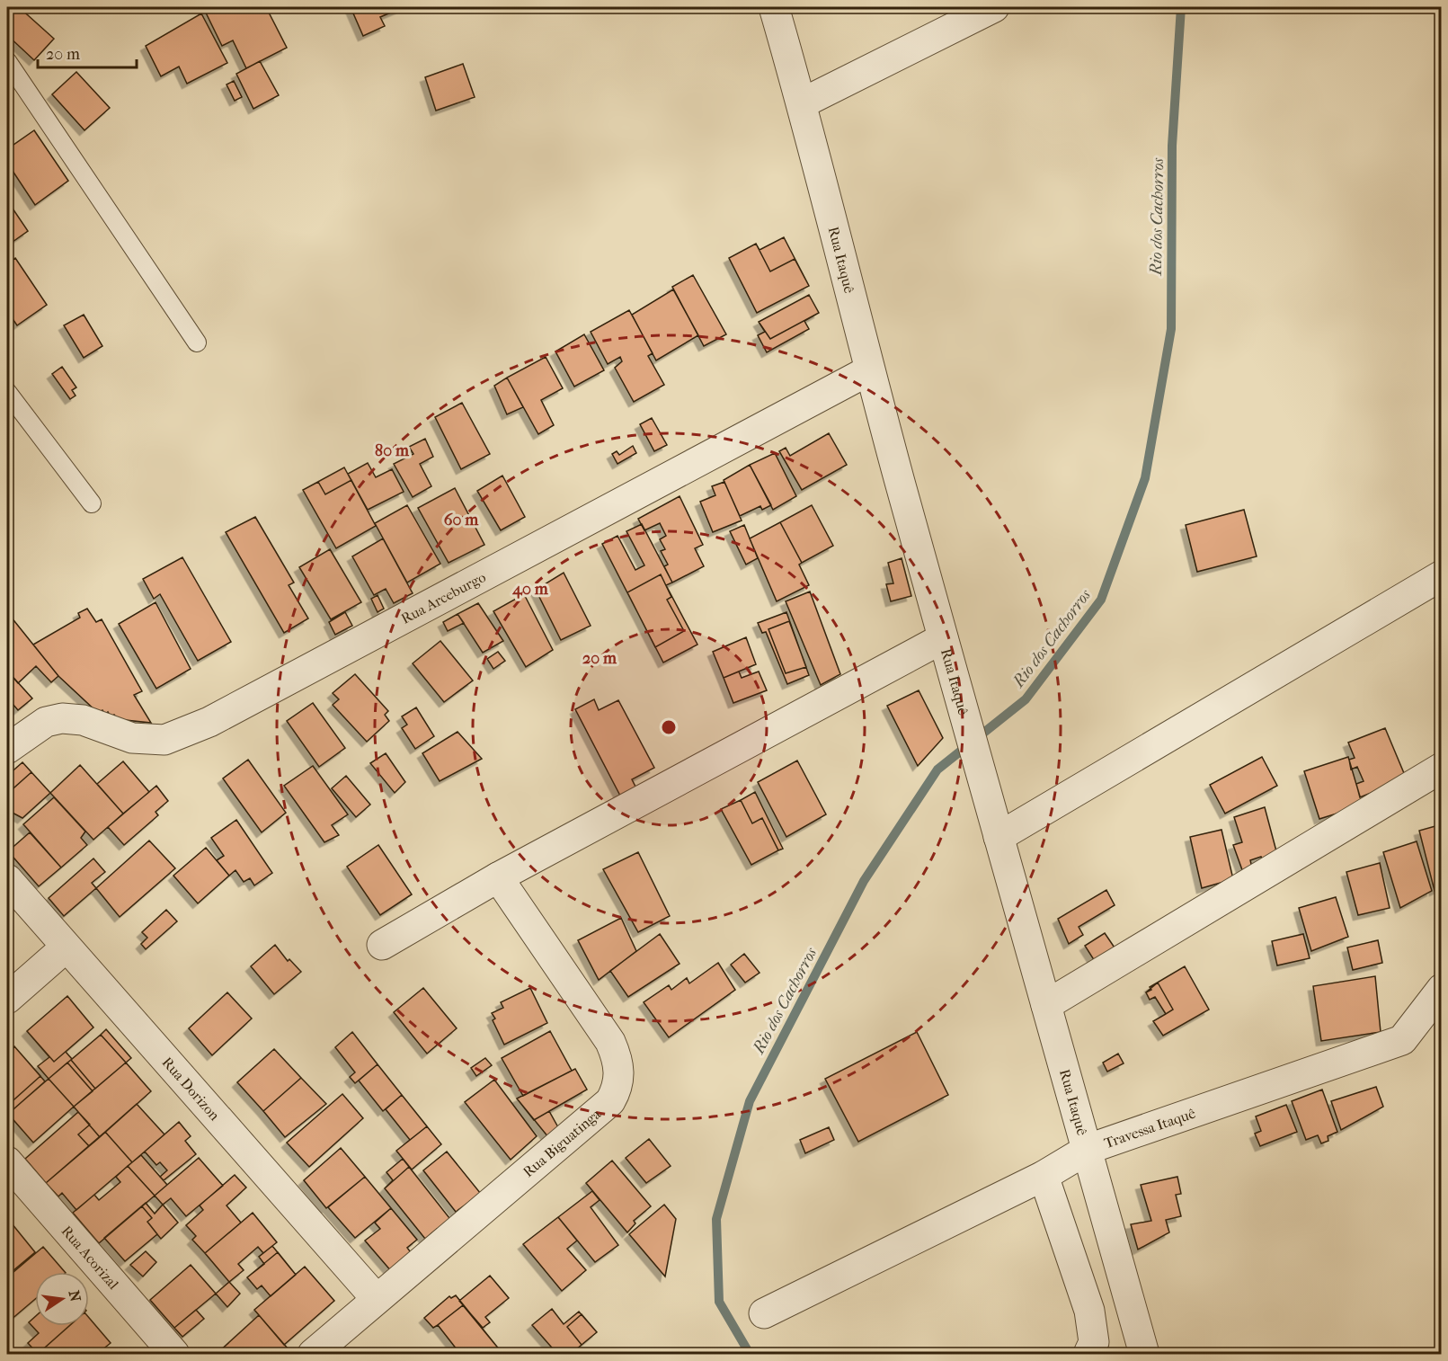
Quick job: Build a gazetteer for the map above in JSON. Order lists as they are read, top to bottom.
{
  "streets": {
    "street": [
      "Rua Itaquê",
      "Rua Arceburgo",
      "Rua Dorizon",
      "Travessa Itaquê",
      "Rua Biguatinga",
      "Rua Acorizal"
    ]
  },
  "crossings": [
    ["Rua Itaquê", "Rua Arceburgo"],
    ["Rua Itaquê", "Travessa Itaquê"],
    ["Rua Dorizon", "Rua Biguatinga"]
  ],
  "water": ["Rio dos Cachorros"],
  "scale_bar": "20 m",
  "north": "right",
  "rings": [
    "80 m",
    "60 m",
    "40 m",
    "20 m"
  ]
}
